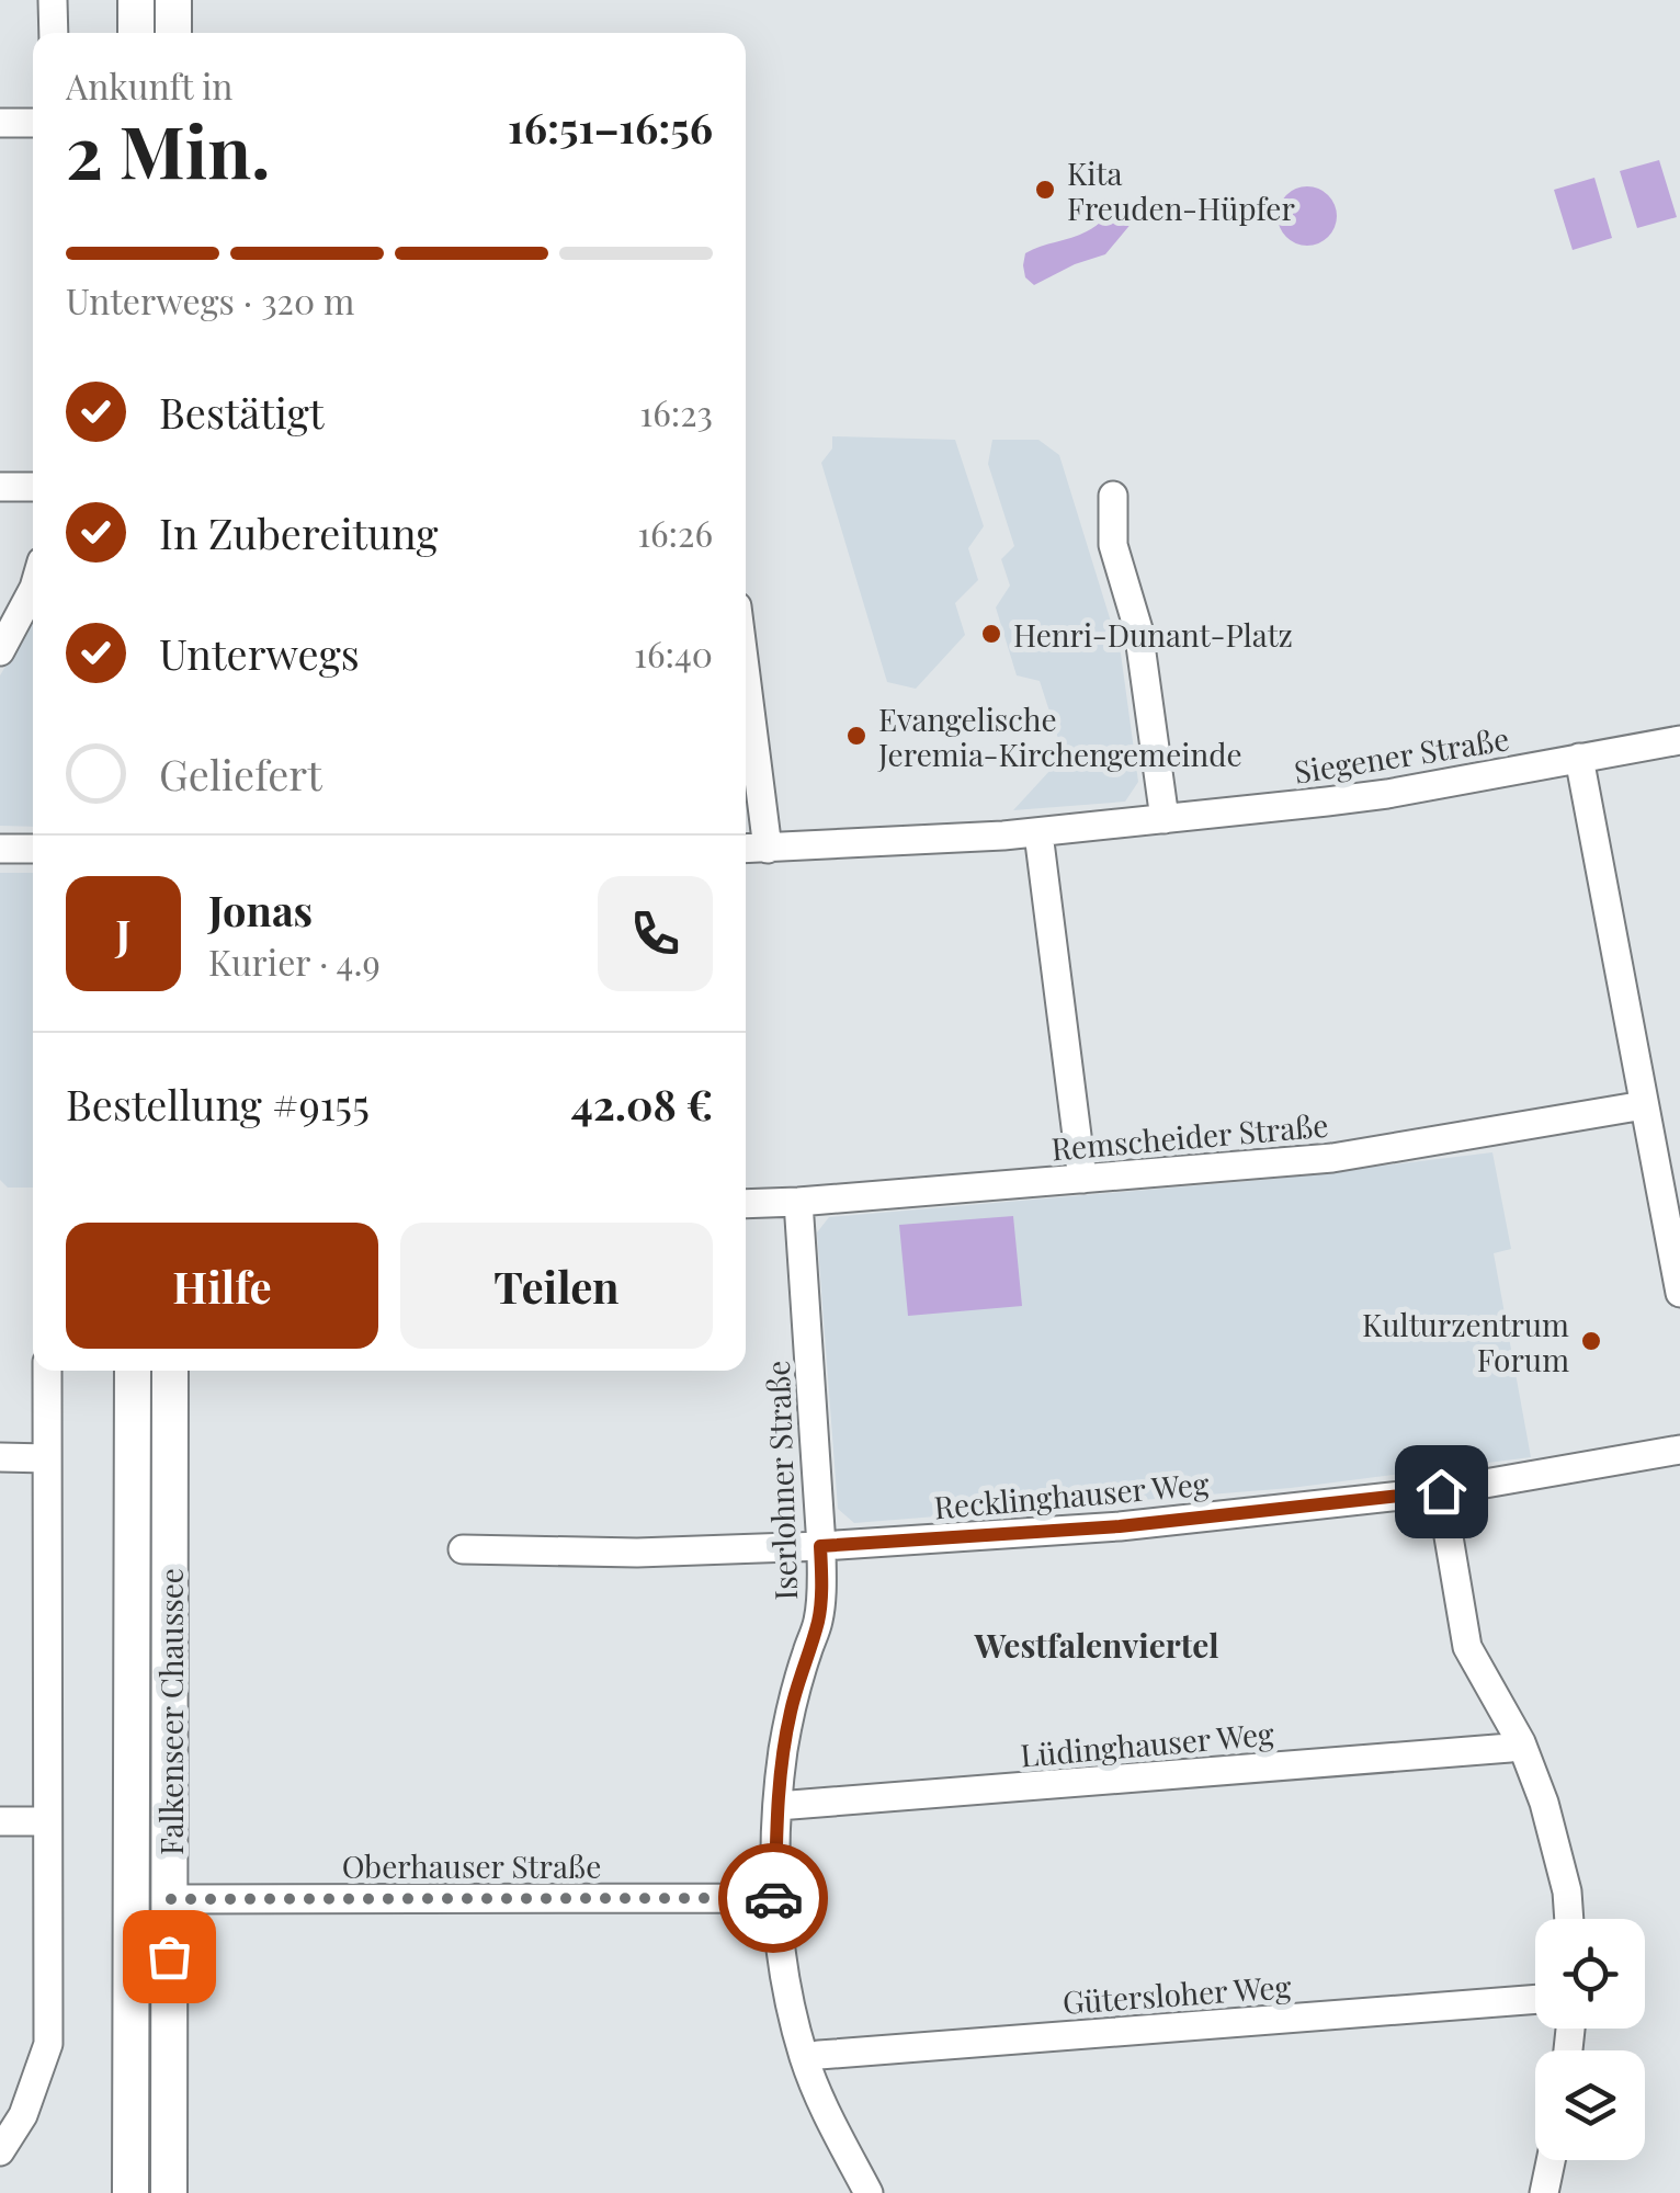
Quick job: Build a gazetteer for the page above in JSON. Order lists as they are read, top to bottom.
{
  "streets": {
    "main road": ["Falkenseer Chaussee"],
    "street": [
      "Siegener Straße",
      "Remscheider Straße",
      "Iserlohner Straße",
      "Recklinghauser Weg",
      "Lüdinghauser Weg",
      "Oberhauser Straße",
      "Gütersloher Weg"
    ]
  },
  "crossings": [
    ["Remscheider Straße", "Iserlohner Straße"],
    ["Iserlohner Straße", "Recklinghauser Weg"],
    ["Iserlohner Straße", "Lüdinghauser Weg"],
    ["Iserlohner Straße", "Oberhauser Straße"],
    ["Iserlohner Straße", "Gütersloher Weg"],
    ["Falkenseer Chaussee", "Oberhauser Straße"]
  ],
  "districts": ["Westfalenviertel"],
  "places": [
    "Kita Freuden-Hüpfer",
    "Henri-Dunant-Platz",
    "Evangelische Jeremia-Kirchengemeinde",
    "Kulturzentrum Forum"
  ],
  "page": {
    "heading": ["2 Min.", "Ankunft in", "16:51–16:56"],
    "panel": [
      "Jonas",
      "Kurier · 4.9",
      "Bestellung #9155",
      "42.08 €"
    ],
    "bar": "Unterwegs · 320 m",
    "list": [
      ["Bestätigt", "16:23"],
      ["In Zubereitung", "16:26"],
      ["Unterwegs", "16:40"],
      "Geliefert"
    ],
    "round": "J",
    "buttons": ["Hilfe", "Teilen"]
  }
}
